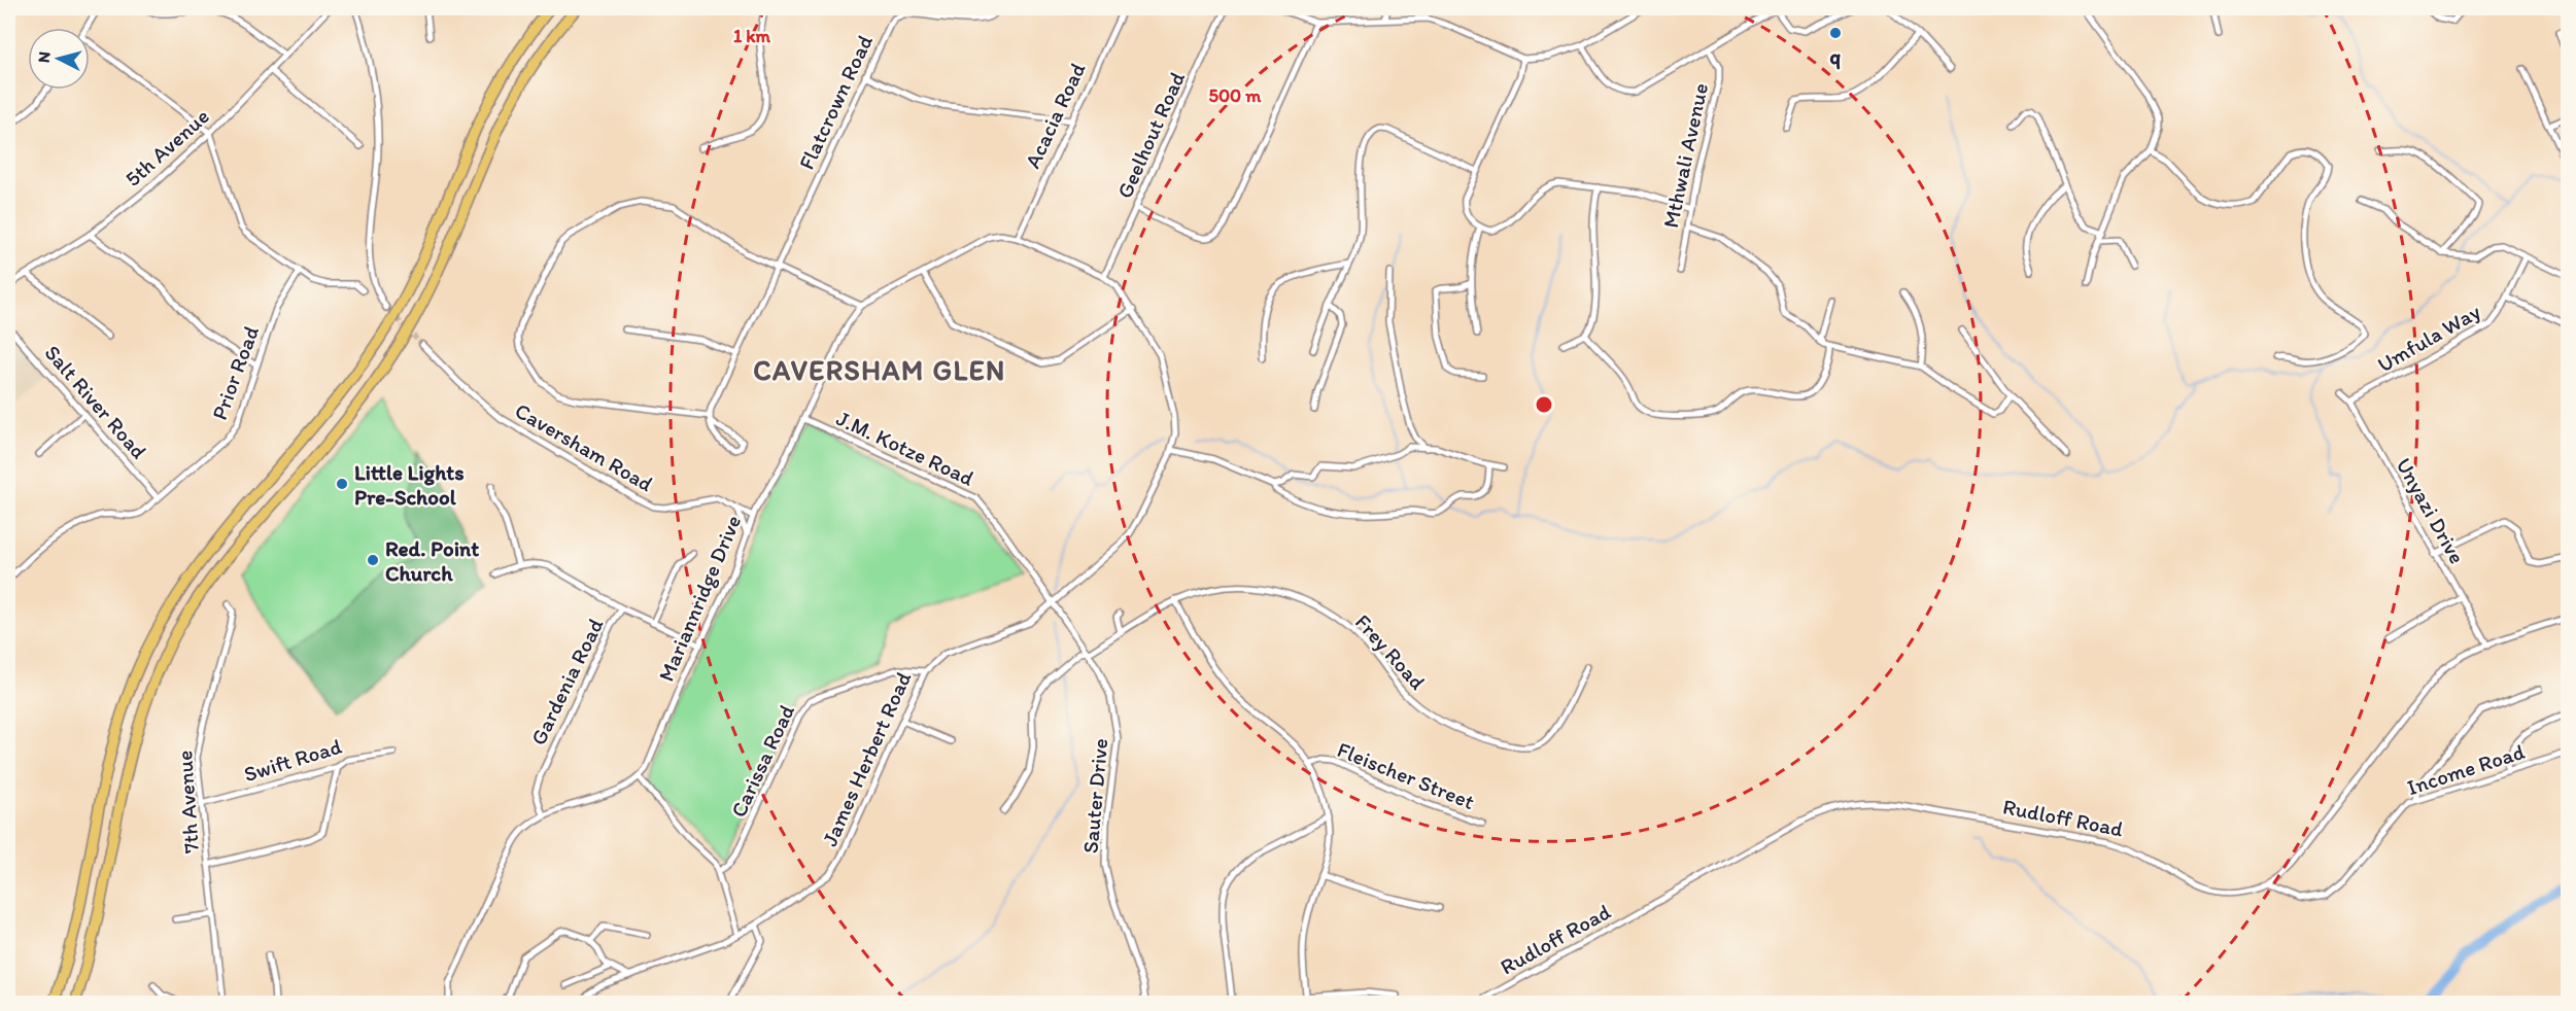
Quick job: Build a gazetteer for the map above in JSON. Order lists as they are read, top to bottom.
{
  "streets": {
    "street": [
      "Flatcrown Road",
      "Acacia Road",
      "Geelhout Road",
      "5th Avenue",
      "Mthwali Avenue",
      "Umfula Way",
      "Prior Road",
      "Salt River Road",
      "Caversham Road",
      "J.M. Kotze Road",
      "Unyazi Drive",
      "Mariannridge Drive",
      "Frey Road",
      "Gardenia Road",
      "James Herbert Road",
      "Swift Road",
      "Carissa Road",
      "Income Road",
      "Fleischer Street",
      "Sauter Drive",
      "7th Avenue",
      "Rudloff Road"
    ]
  },
  "crossings": [
    ["Acacia Road", "Mariannridge Drive"],
    ["Acacia Road", "James Herbert Road"],
    ["Geelhout Road", "James Herbert Road"],
    ["Umfula Way", "Unyazi Drive"],
    ["Prior Road", "Salt River Road"],
    ["Caversham Road", "Mariannridge Drive"],
    ["J.M. Kotze Road", "Mariannridge Drive"],
    ["J.M. Kotze Road", "James Herbert Road"],
    ["J.M. Kotze Road", "Sauter Drive"],
    ["Unyazi Drive", "Rudloff Road"],
    ["Mariannridge Drive", "Gardenia Road"],
    ["Mariannridge Drive", "James Herbert Road"],
    ["Frey Road", "Fleischer Street"],
    ["Frey Road", "Sauter Drive"],
    ["James Herbert Road", "Carissa Road"],
    ["James Herbert Road", "Sauter Drive"],
    ["Swift Road", "7th Avenue"],
    ["Income Road", "Rudloff Road"]
  ],
  "districts": ["CAVERSHAM GLEN"],
  "places": ["q", "Little Lights Pre-School", "Red. Point Church"],
  "north": "left",
  "rings": ["1 km", "500 m"]
}
